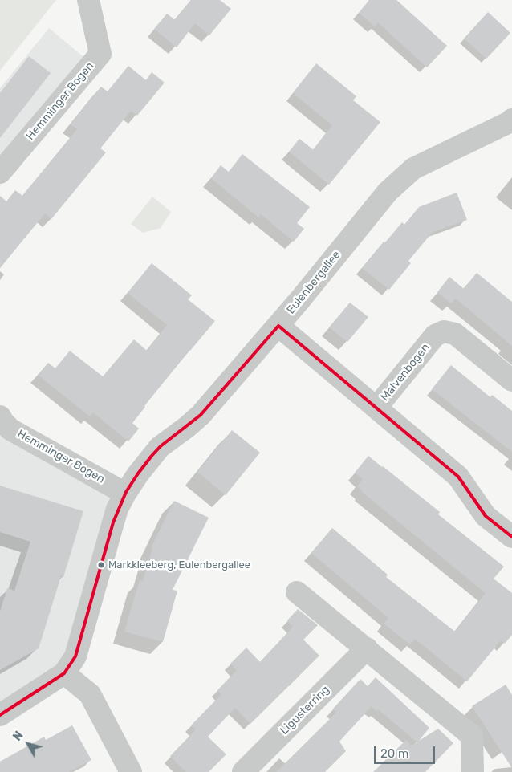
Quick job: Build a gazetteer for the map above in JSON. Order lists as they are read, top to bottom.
{
  "streets": {
    "street": [
      "Hemminger Bogen",
      "Eulenbergallee",
      "Malvenbogen",
      "Ligusterring"
    ]
  },
  "crossings": [
    ["Hemminger Bogen", "Eulenbergallee"]
  ],
  "places": ["Markkleeberg, Eulenbergallee"],
  "scale_bar": "20 m",
  "north": "top left"
}
